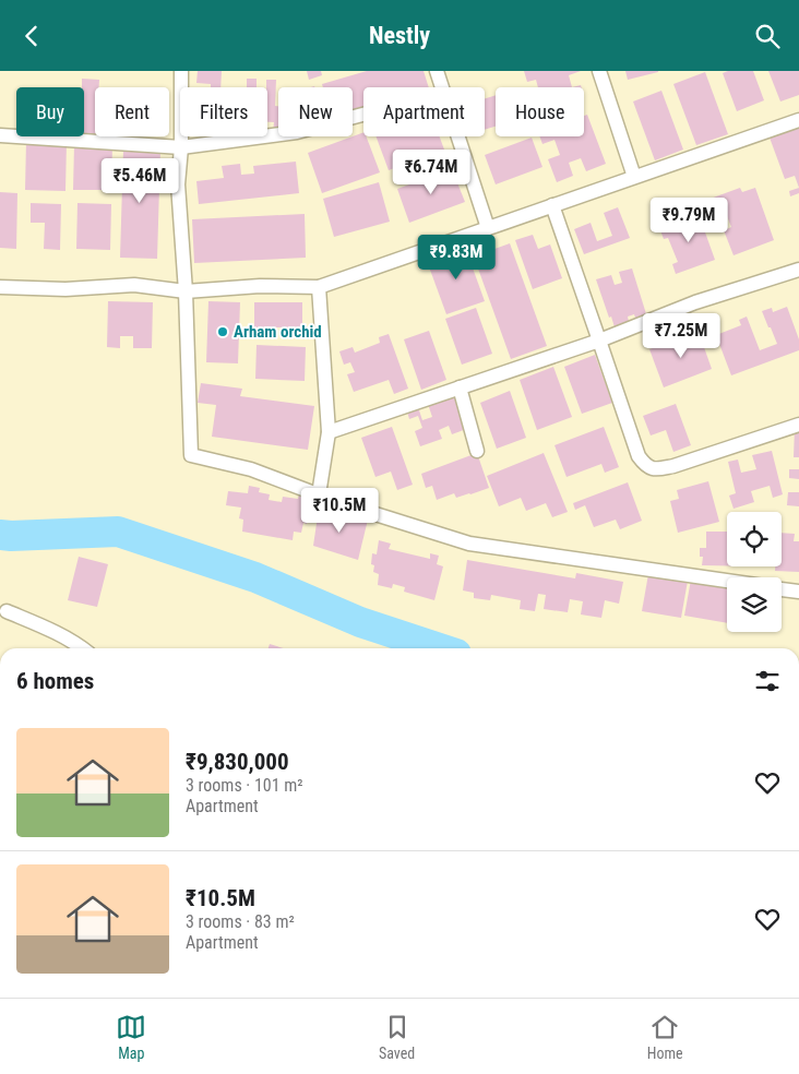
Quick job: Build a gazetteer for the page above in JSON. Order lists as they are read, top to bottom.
{
  "places": ["Arham orchid"],
  "page": {
    "header": "Nestly",
    "chip": [
      "Buy",
      "Rent",
      "Filters",
      "New",
      "Apartment",
      "House"
    ],
    "price": [
      "₹6.74M",
      "₹5.46M",
      "₹9.79M",
      "₹9.83M",
      "₹7.25M",
      "₹10.5M"
    ],
    "heading": "6 homes",
    "list": [
      {
        "name": "₹9,830,000",
        "note": "3 rooms · 101 m² · Apartment"
      },
      {
        "name": "₹10.5M",
        "note": "3 rooms · 83 m² · Apartment"
      }
    ],
    "tabs": ["Map", "Saved", "Home"]
  }
}
